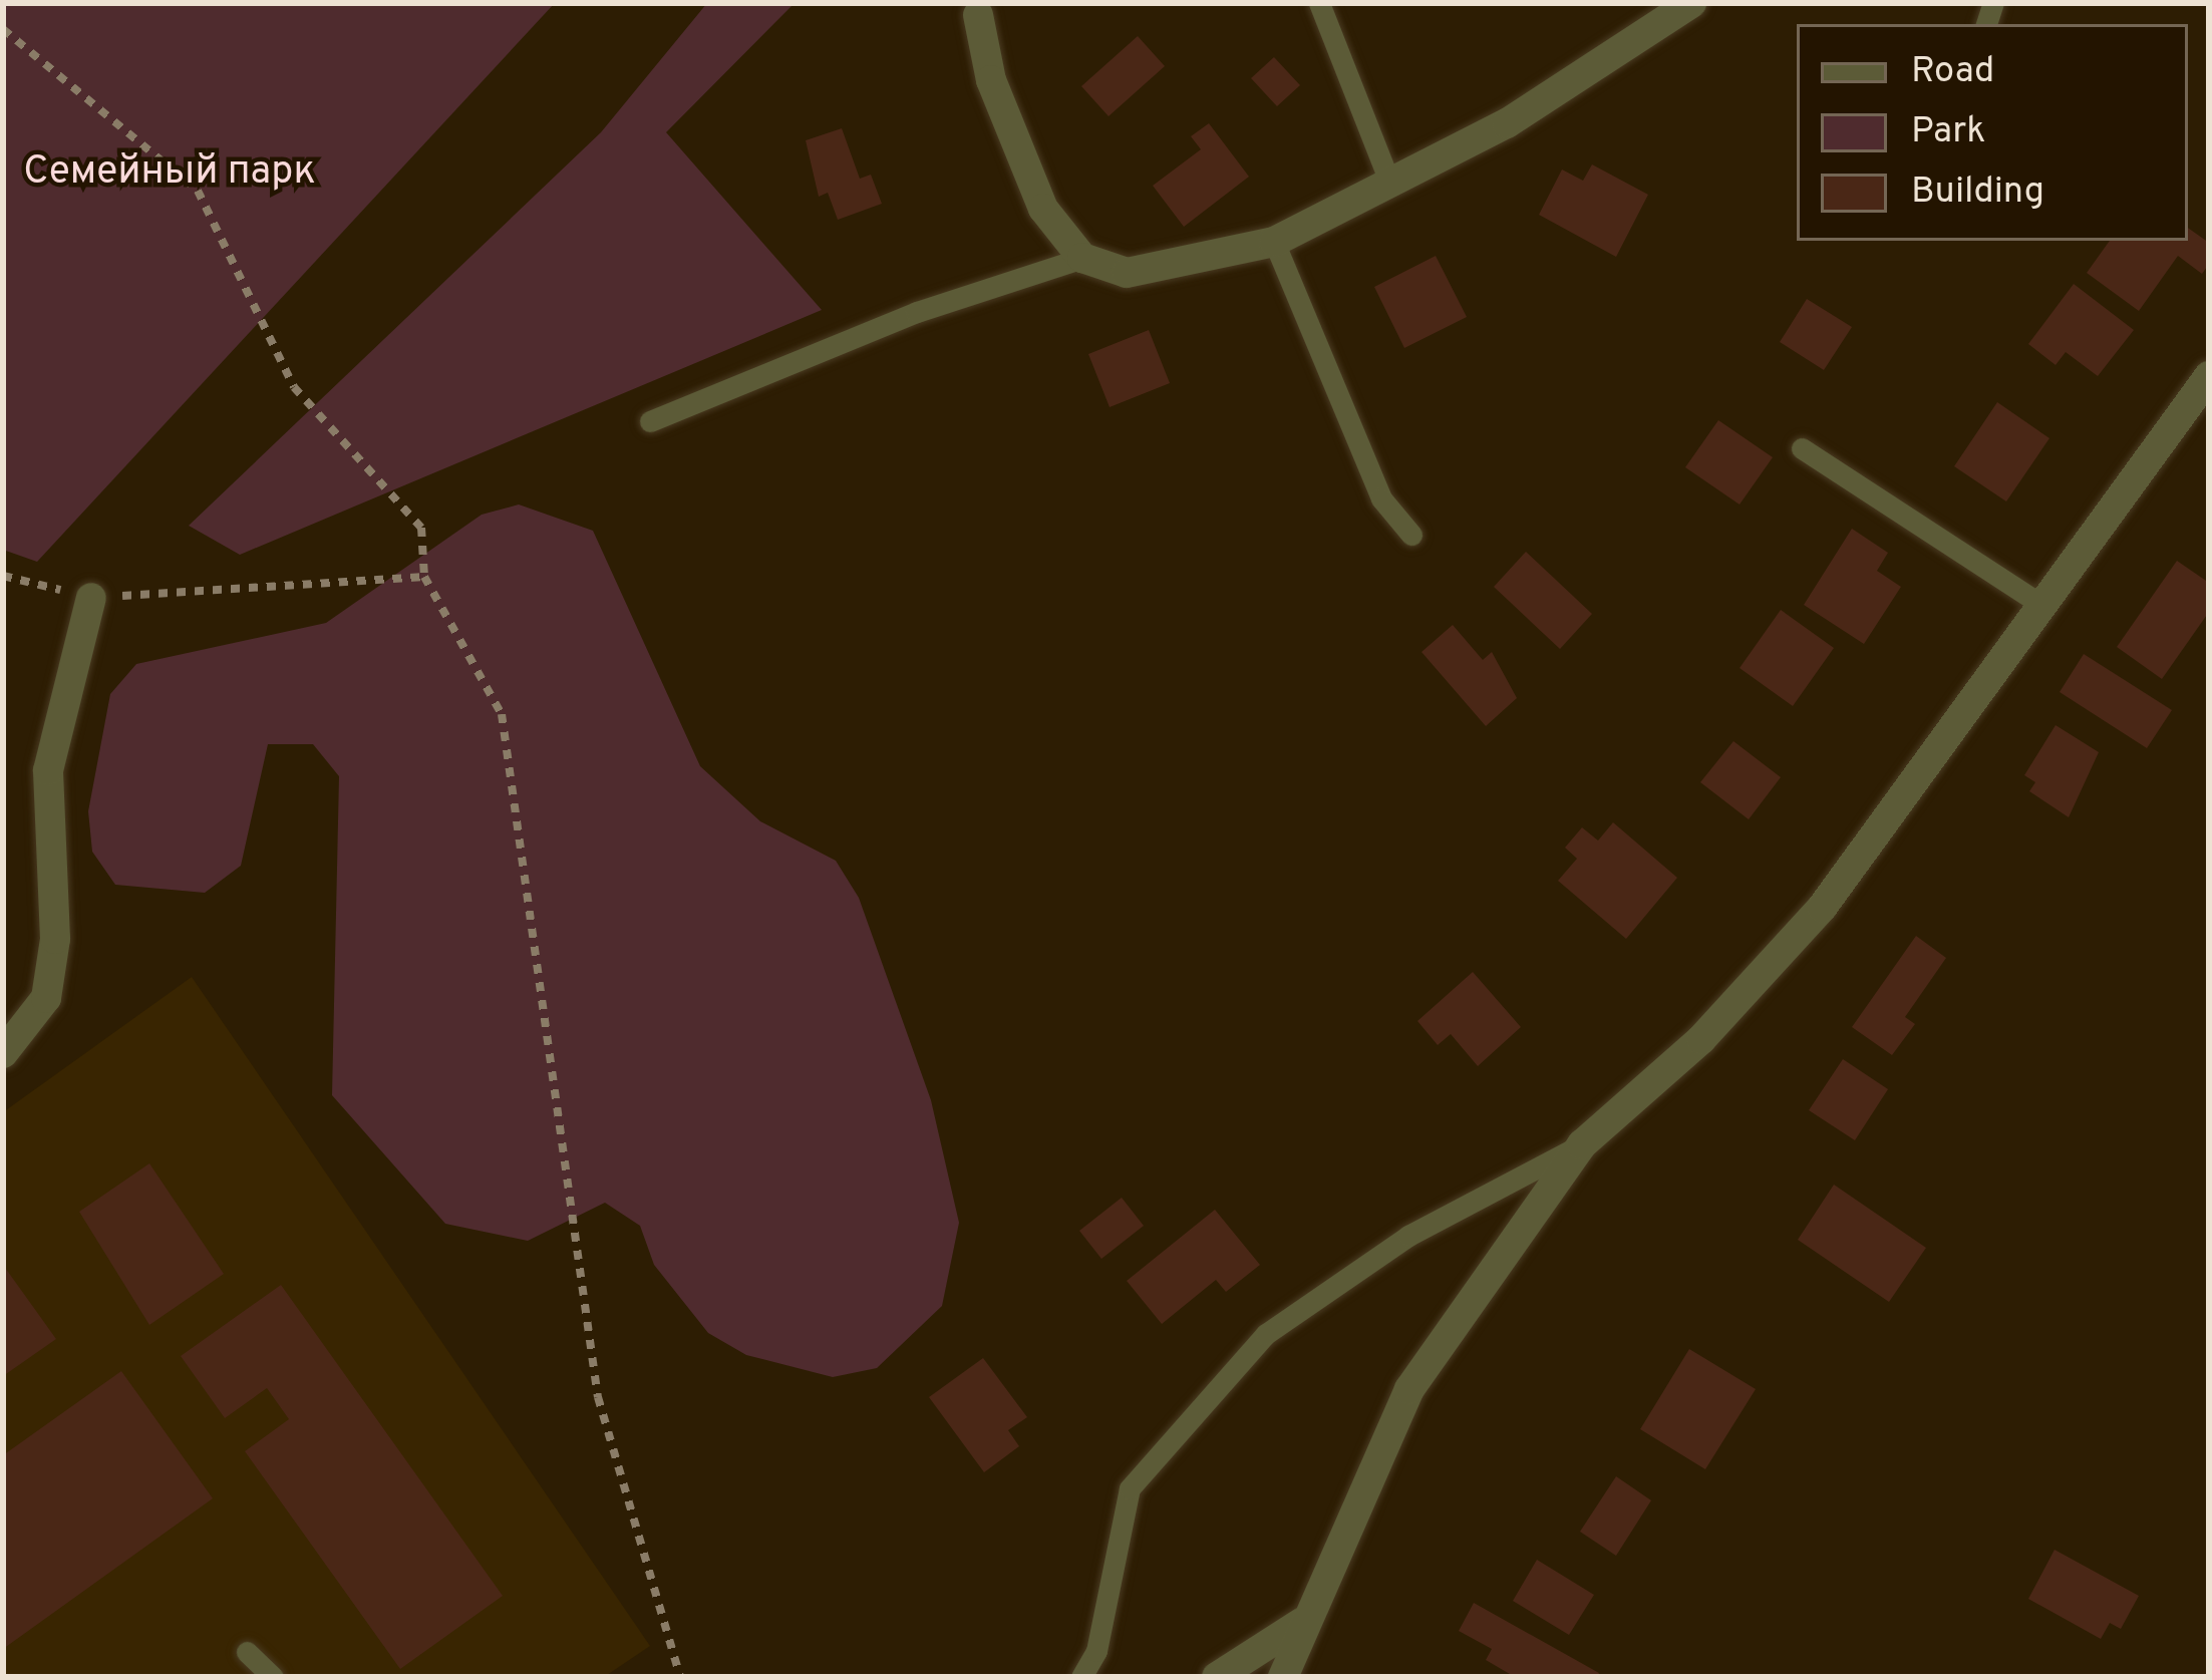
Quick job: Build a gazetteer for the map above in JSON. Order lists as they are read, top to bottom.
{
  "parks": ["Семейный парк"],
  "legend": ["Road", "Park", "Building"]
}
